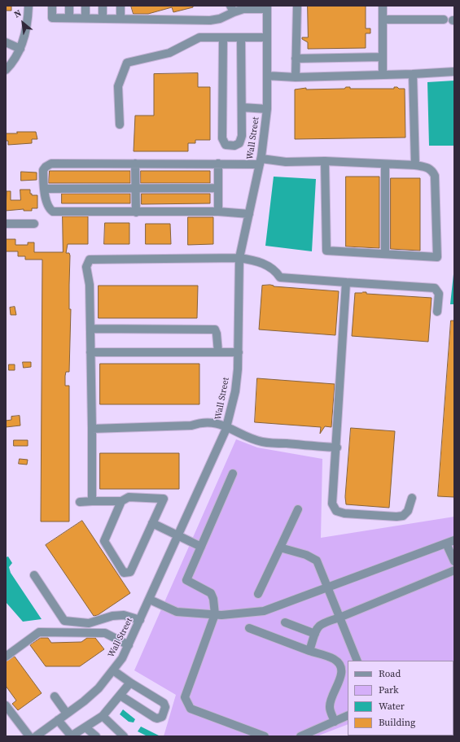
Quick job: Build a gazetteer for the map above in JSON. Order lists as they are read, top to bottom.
{
  "streets": {
    "street": ["Wall Street"]
  },
  "legend": [
    "Road",
    "Park",
    "Water",
    "Building"
  ],
  "north": "top left"
}
